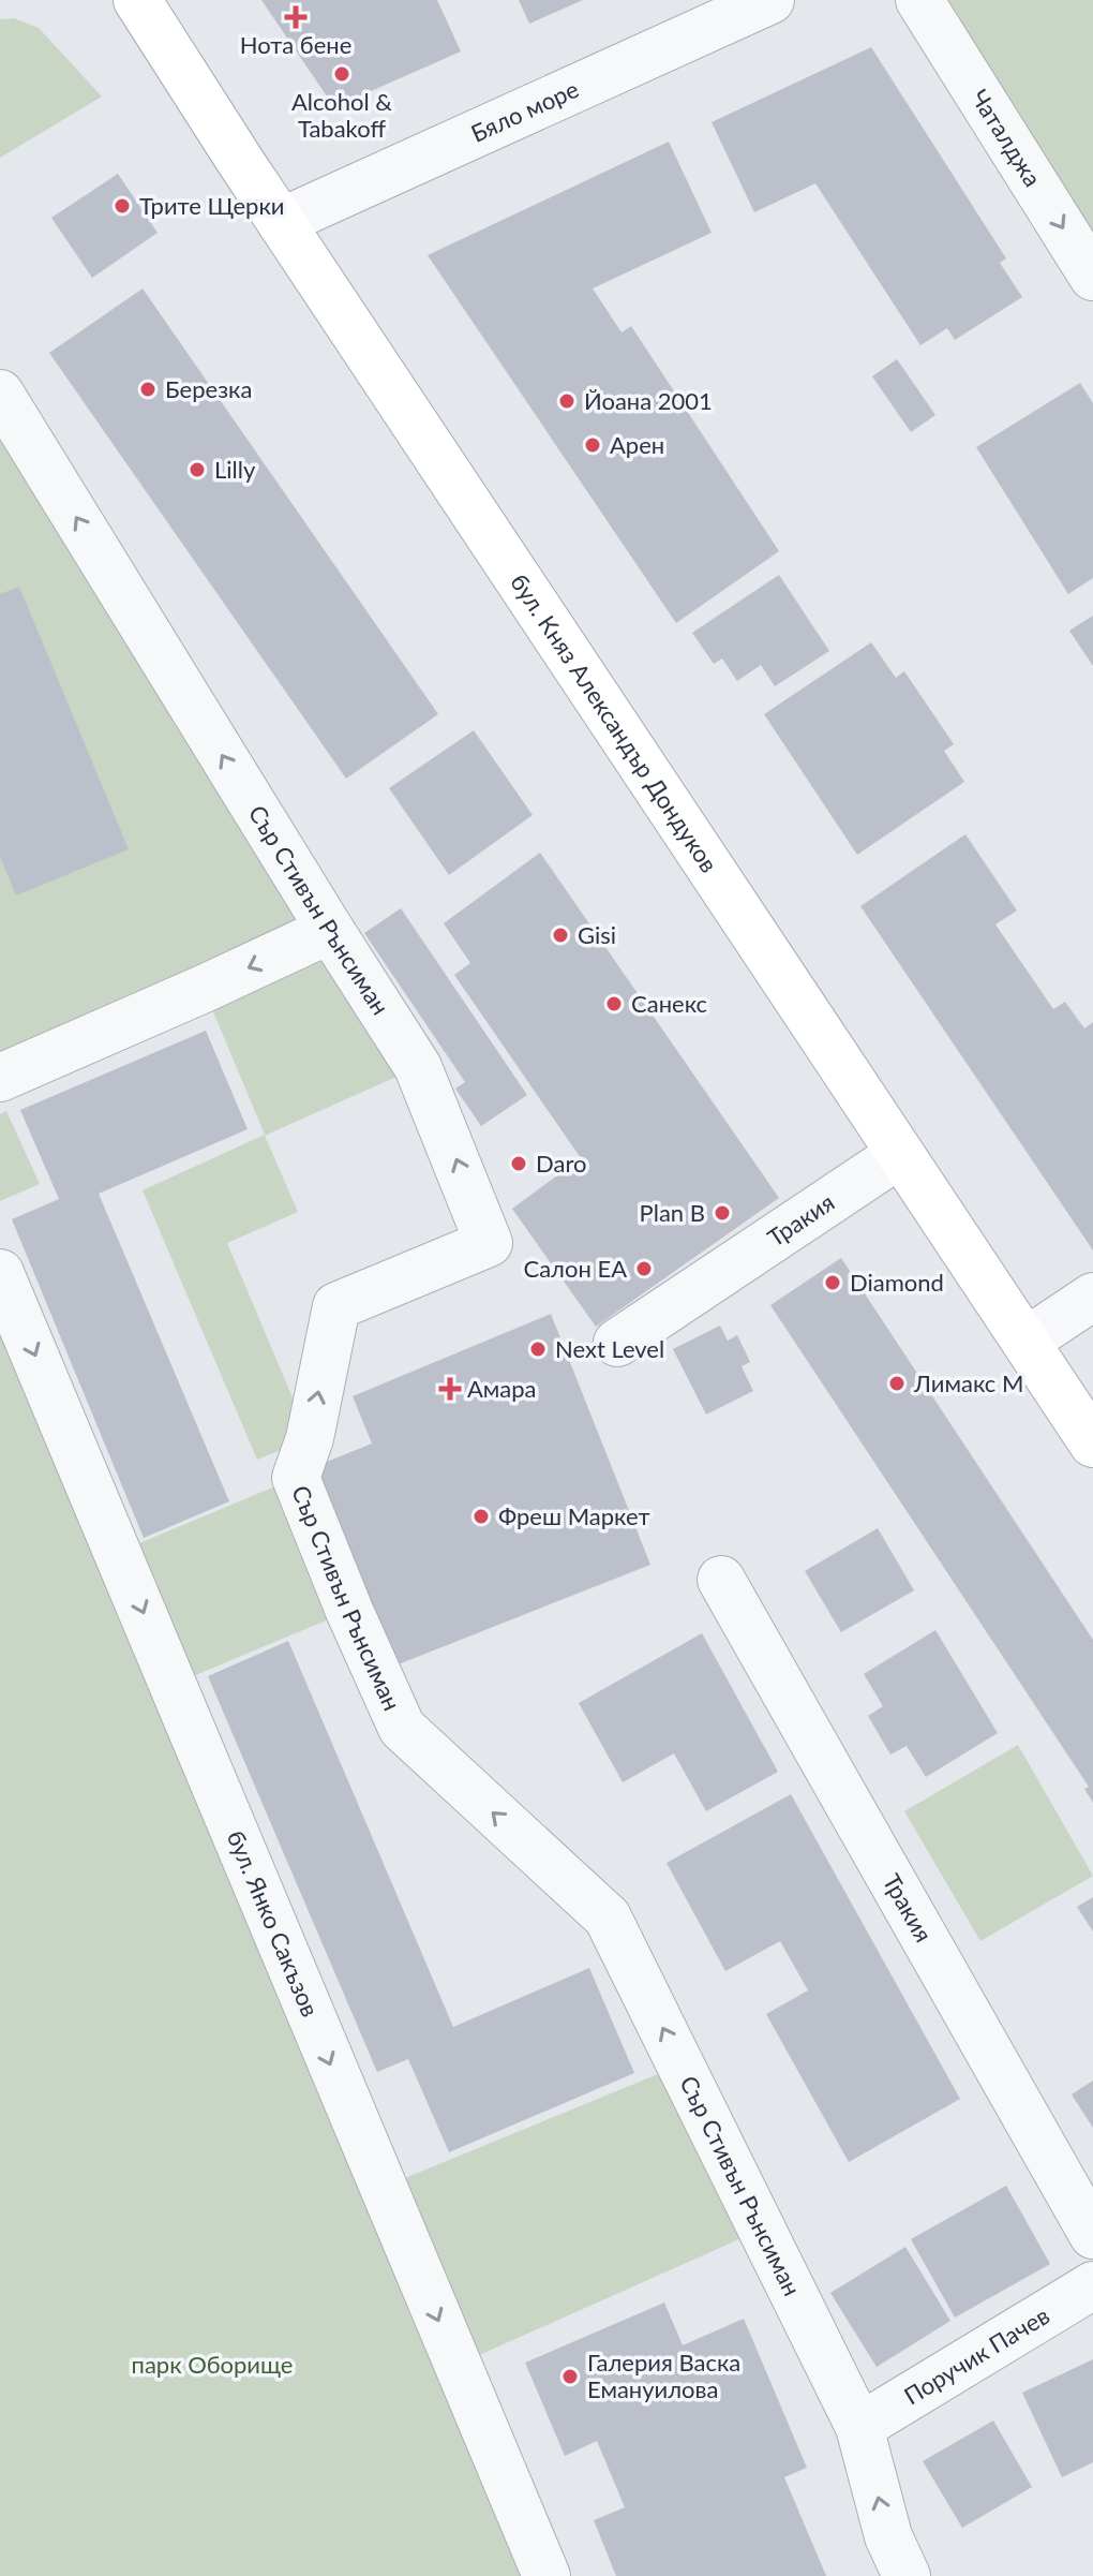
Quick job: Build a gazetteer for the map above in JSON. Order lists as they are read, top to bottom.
{
  "streets": {
    "main road": ["бул. Княз Александър Дондуков"],
    "street": [
      "Бяло море",
      "Чаталджа",
      "Сър Стивън Рънсиман",
      "Тракия",
      "бул. Янко Сакъзов",
      "Поручик Пачев"
    ]
  },
  "crossings": [
    ["Бяло море", "бул. Княз Александър Дондуков"],
    ["бул. Княз Александър Дондуков", "Тракия"],
    ["Сър Стивън Рънсиман", "Поручик Пачев"]
  ],
  "one_way": ["Чаталджа", "Сър Стивън Рънсиман", "бул. Янко Сакъзов"],
  "parks": ["парк Оборище"],
  "places": {
    "health": ["Нота бене", "Амара"],
    "other": [
      "Alcohol & Tabakoff",
      "Трите Щерки",
      "Березка",
      "Йоана 2001",
      "Арен",
      "Lilly",
      "Gisi",
      "Санекс",
      "Daro",
      "Plan B",
      "Салон ЕА",
      "Diamond",
      "Next Level",
      "Лимакс М",
      "Фреш Маркет",
      "Галерия Васка Емануилова"
    ]
  }
}
